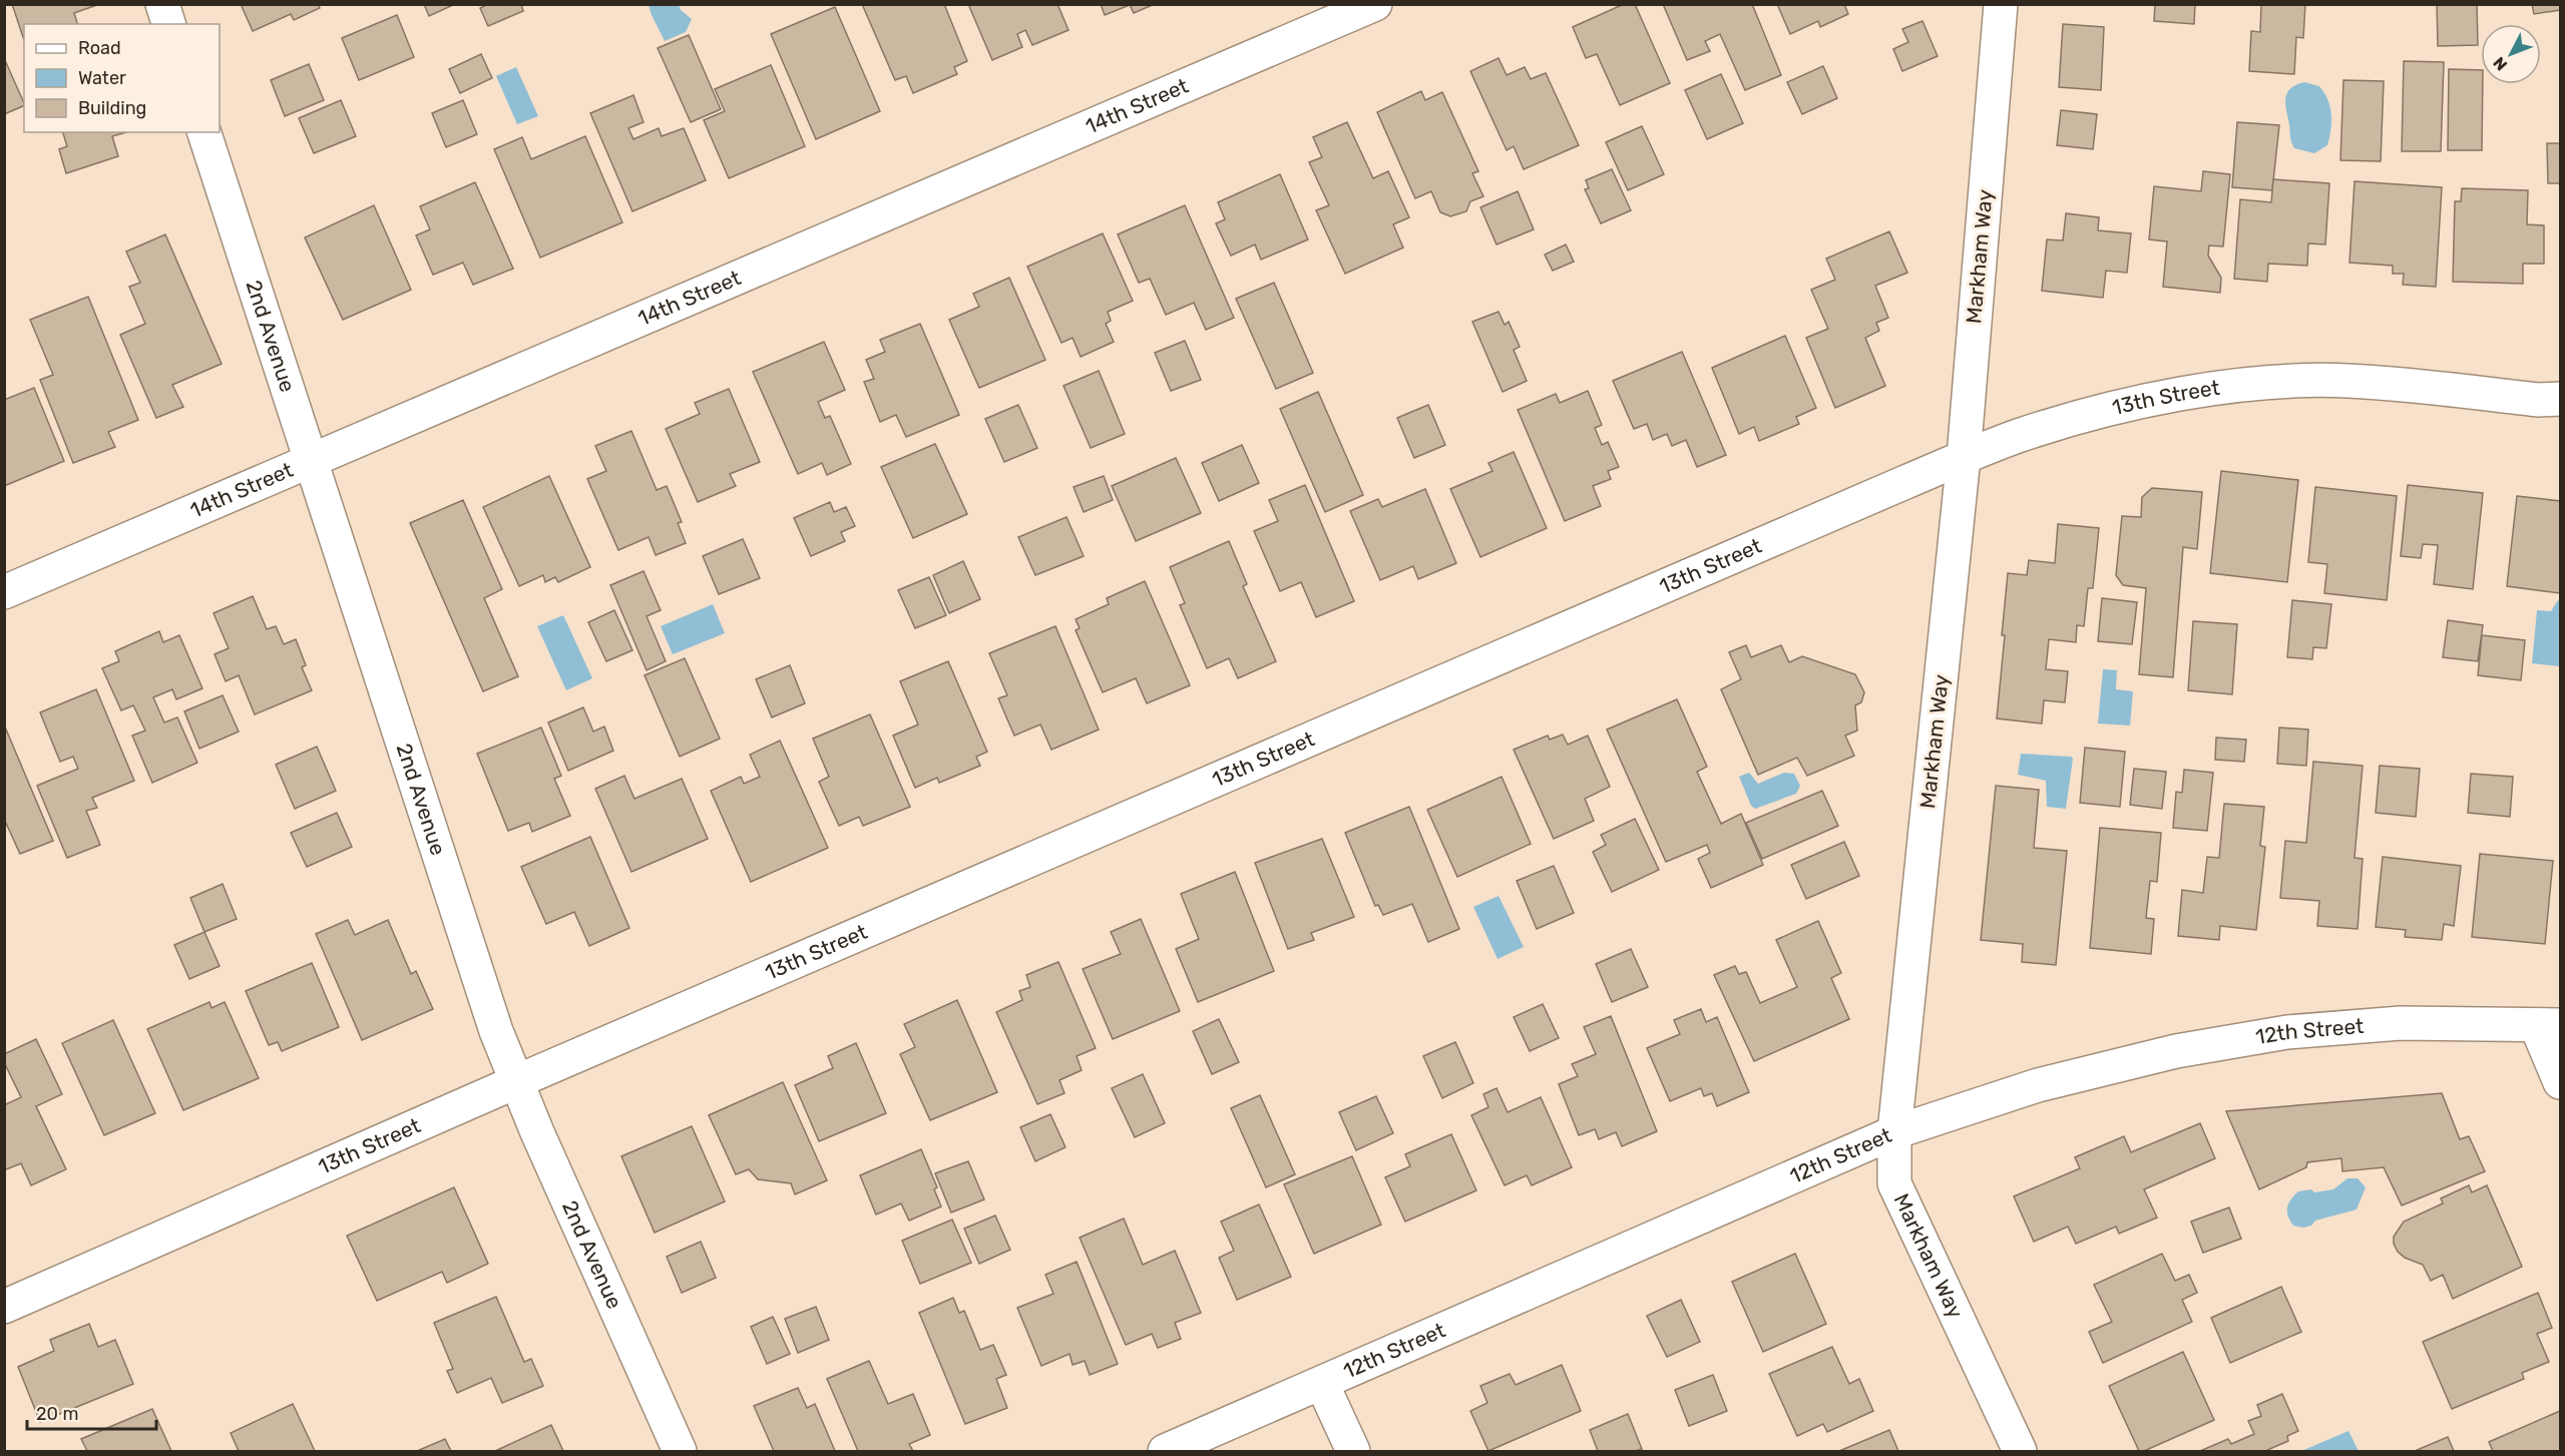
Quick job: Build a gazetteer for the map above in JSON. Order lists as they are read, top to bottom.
{
  "streets": {
    "street": [
      "14th Street",
      "Markham Way",
      "2nd Avenue",
      "13th Street",
      "12th Street"
    ]
  },
  "crossings": [
    ["14th Street", "2nd Avenue"],
    ["Markham Way", "13th Street"],
    ["Markham Way", "12th Street"],
    ["2nd Avenue", "13th Street"]
  ],
  "legend": ["Road", "Water", "Building"],
  "scale_bar": "20 m",
  "north": "bottom left"
}
